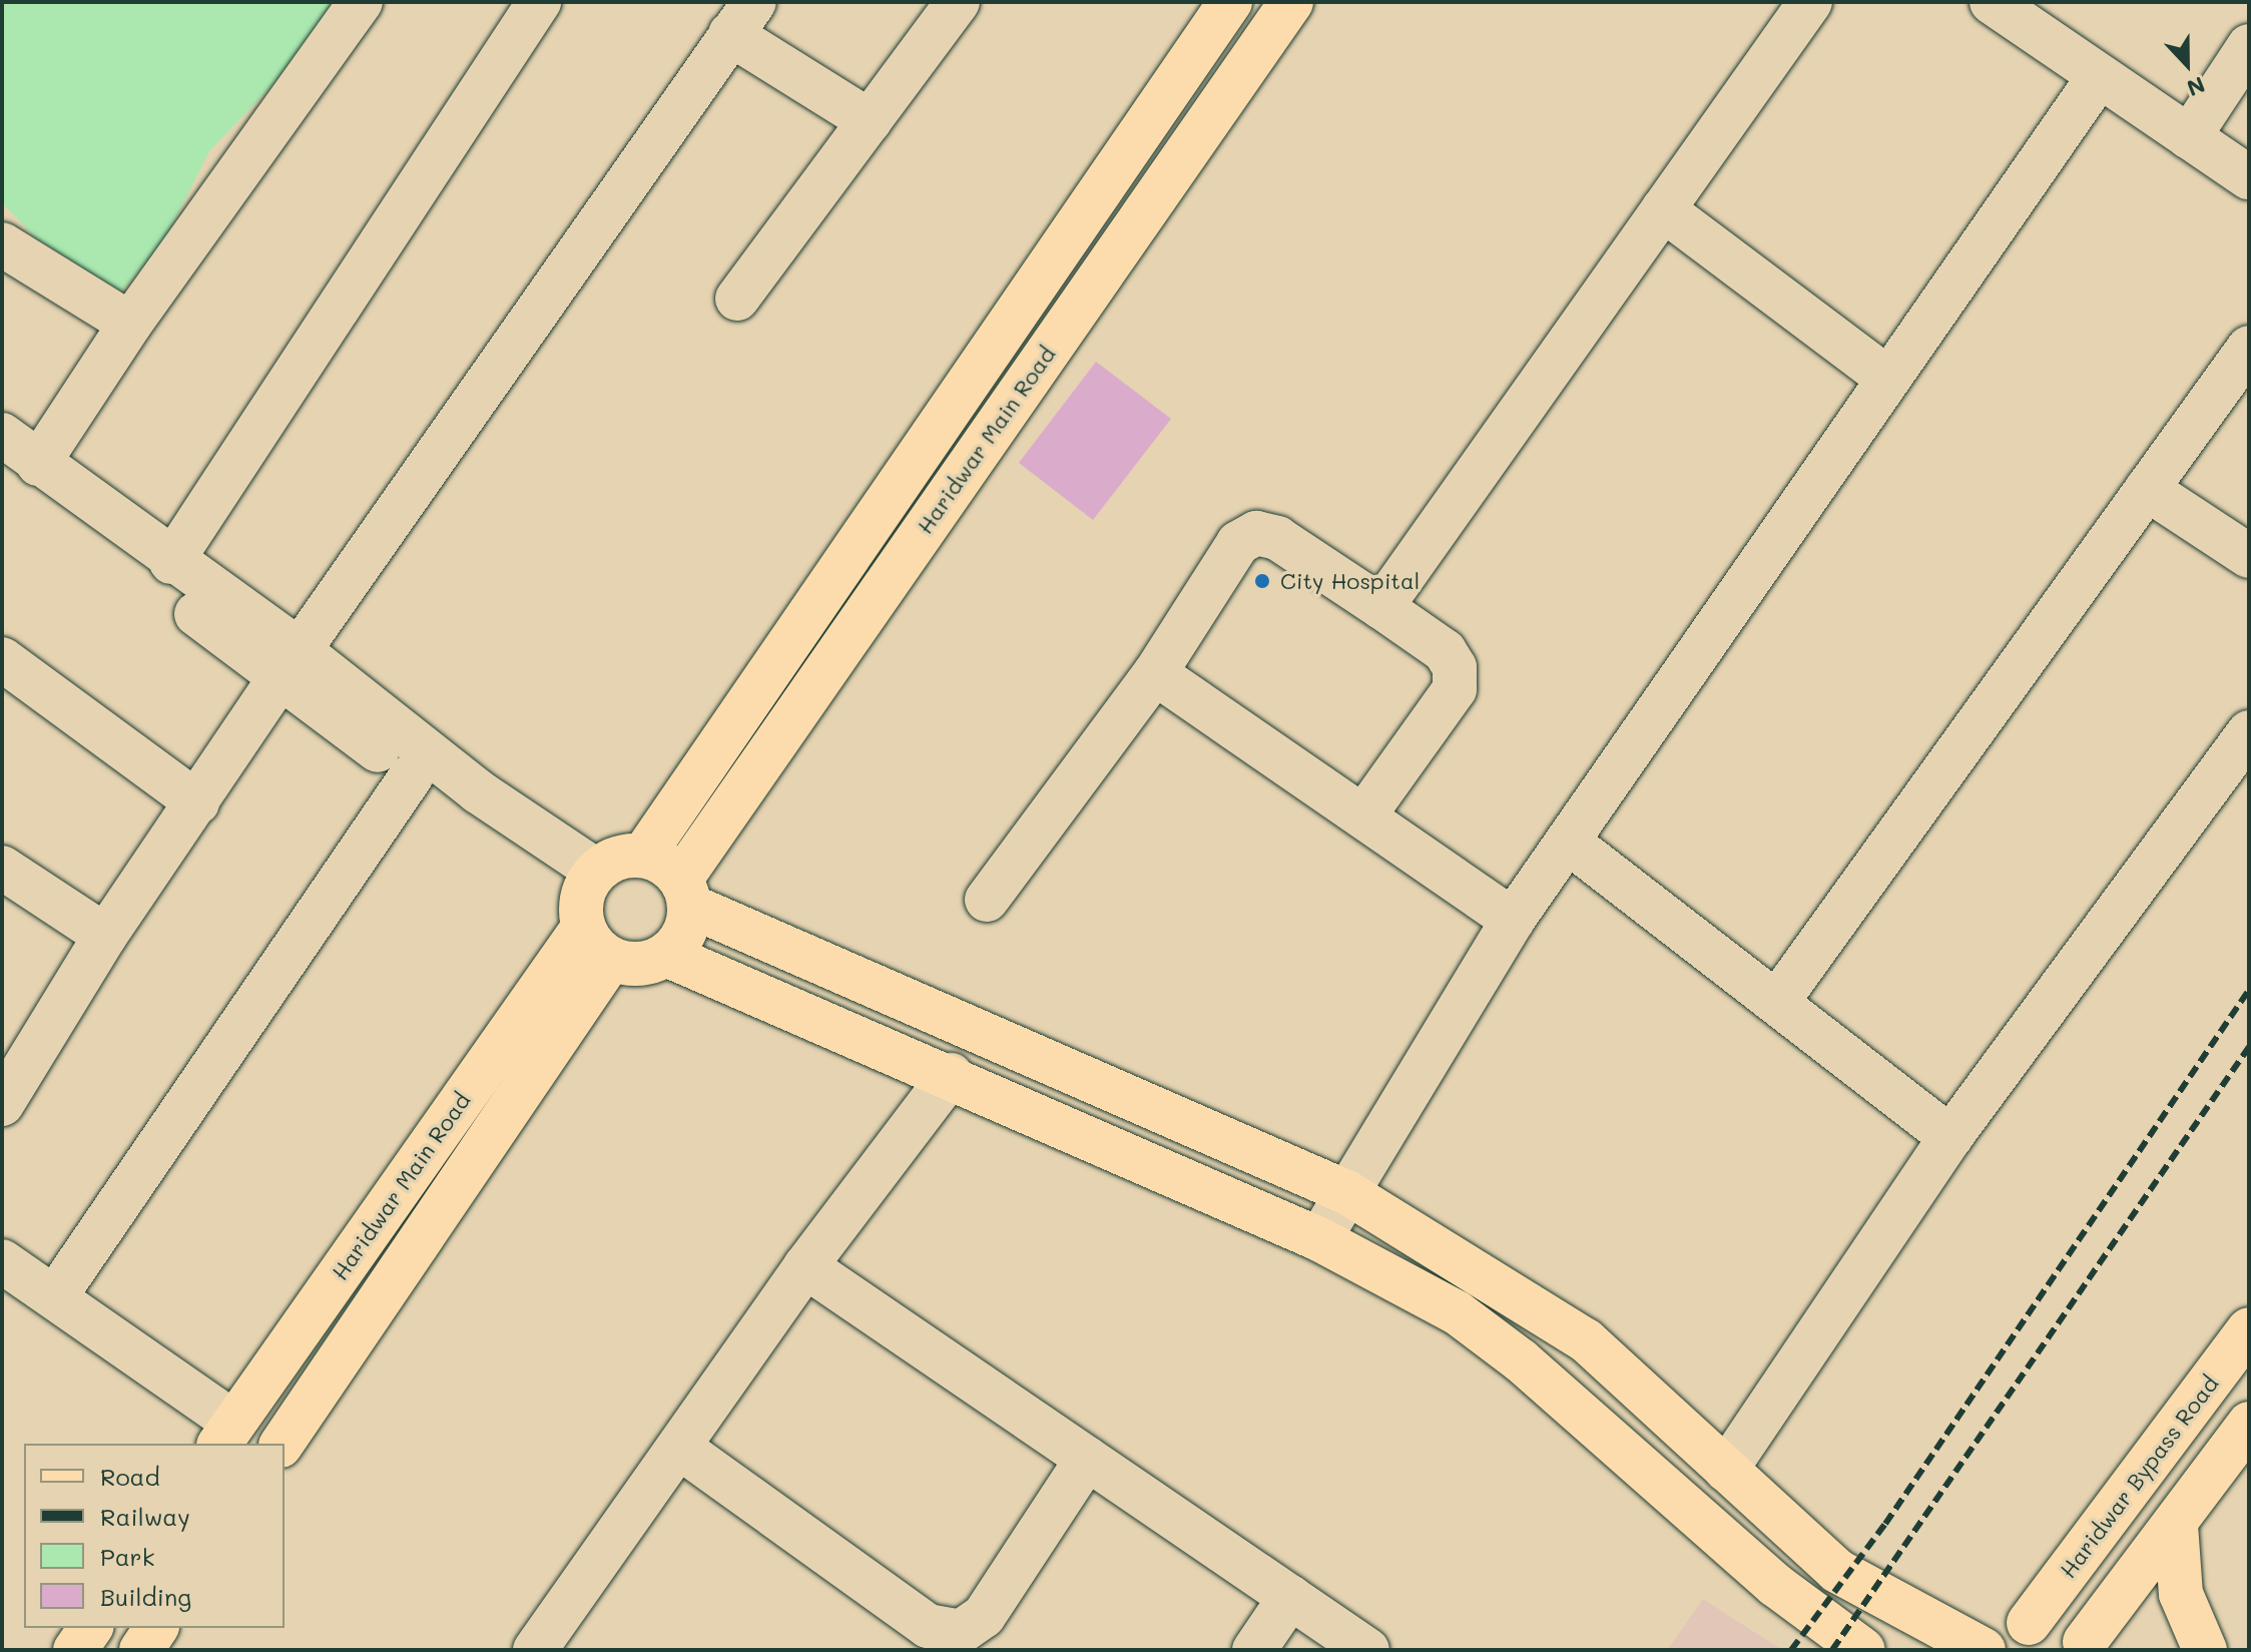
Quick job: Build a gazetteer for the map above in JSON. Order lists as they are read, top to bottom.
{
  "streets": {
    "main road": ["Haridwar Main Road", "Haridwar Bypass Road"]
  },
  "places": ["City Hospital"],
  "legend": [
    "Road",
    "Railway",
    "Park",
    "Building"
  ],
  "north": "bottom"
}
